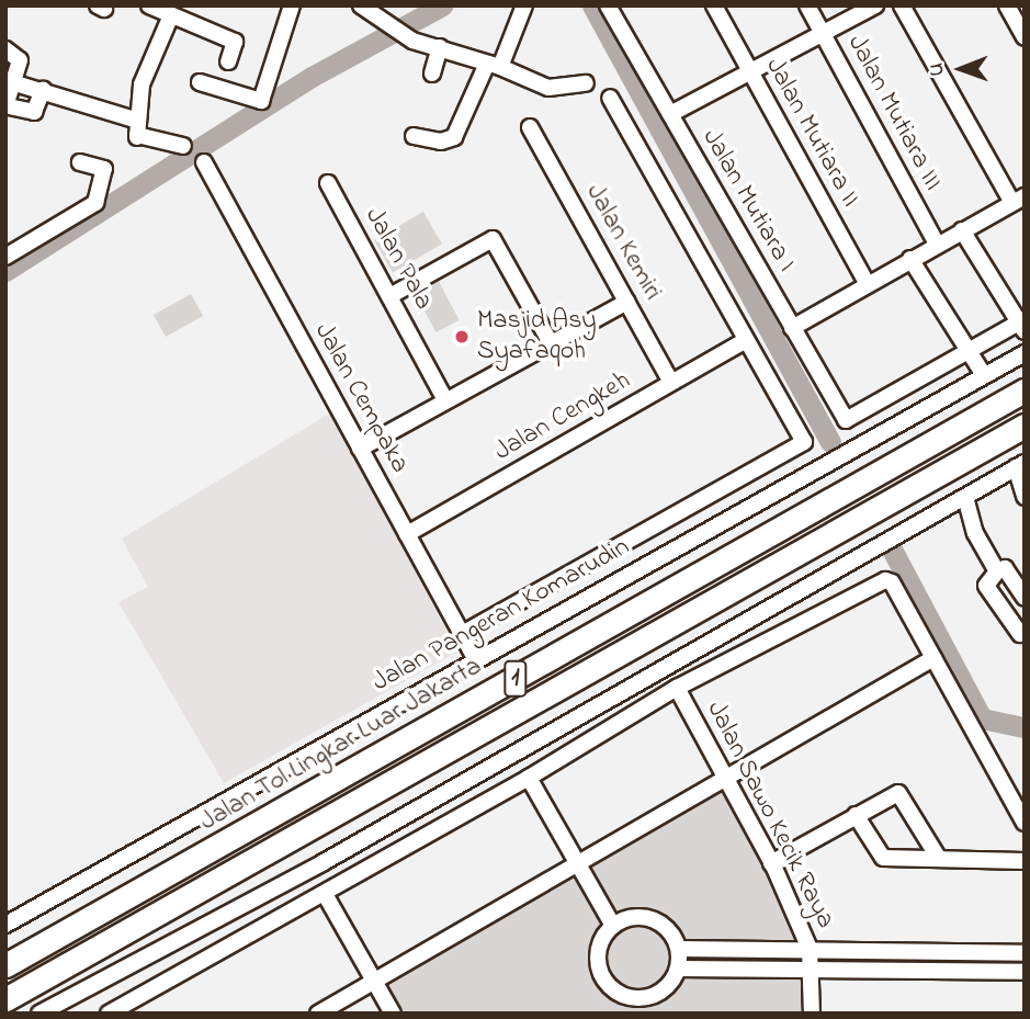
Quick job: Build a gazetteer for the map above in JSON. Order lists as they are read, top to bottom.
{
  "streets": {
    "highway": ["1", "Jalan Tol Lingkar Luar Jakarta"],
    "street": [
      "Jalan Mutiara III",
      "Jalan Mutiara II",
      "Jalan Mutiara I",
      "Jalan Kemiri",
      "Jalan Pala",
      "Jalan Cempaka",
      "Jalan Cengkeh",
      "Jalan Pangeran Komarudin",
      "Jalan Sawo Kecik Raya"
    ]
  },
  "crossings": [
    ["Jalan Kemiri", "Jalan Cengkeh"],
    ["Jalan Cempaka", "Jalan Cengkeh"],
    ["Jalan Cempaka", "Jalan Pangeran Komarudin"]
  ],
  "places": ["Masjid Asy Syafaqoh"],
  "north": "left"
}
